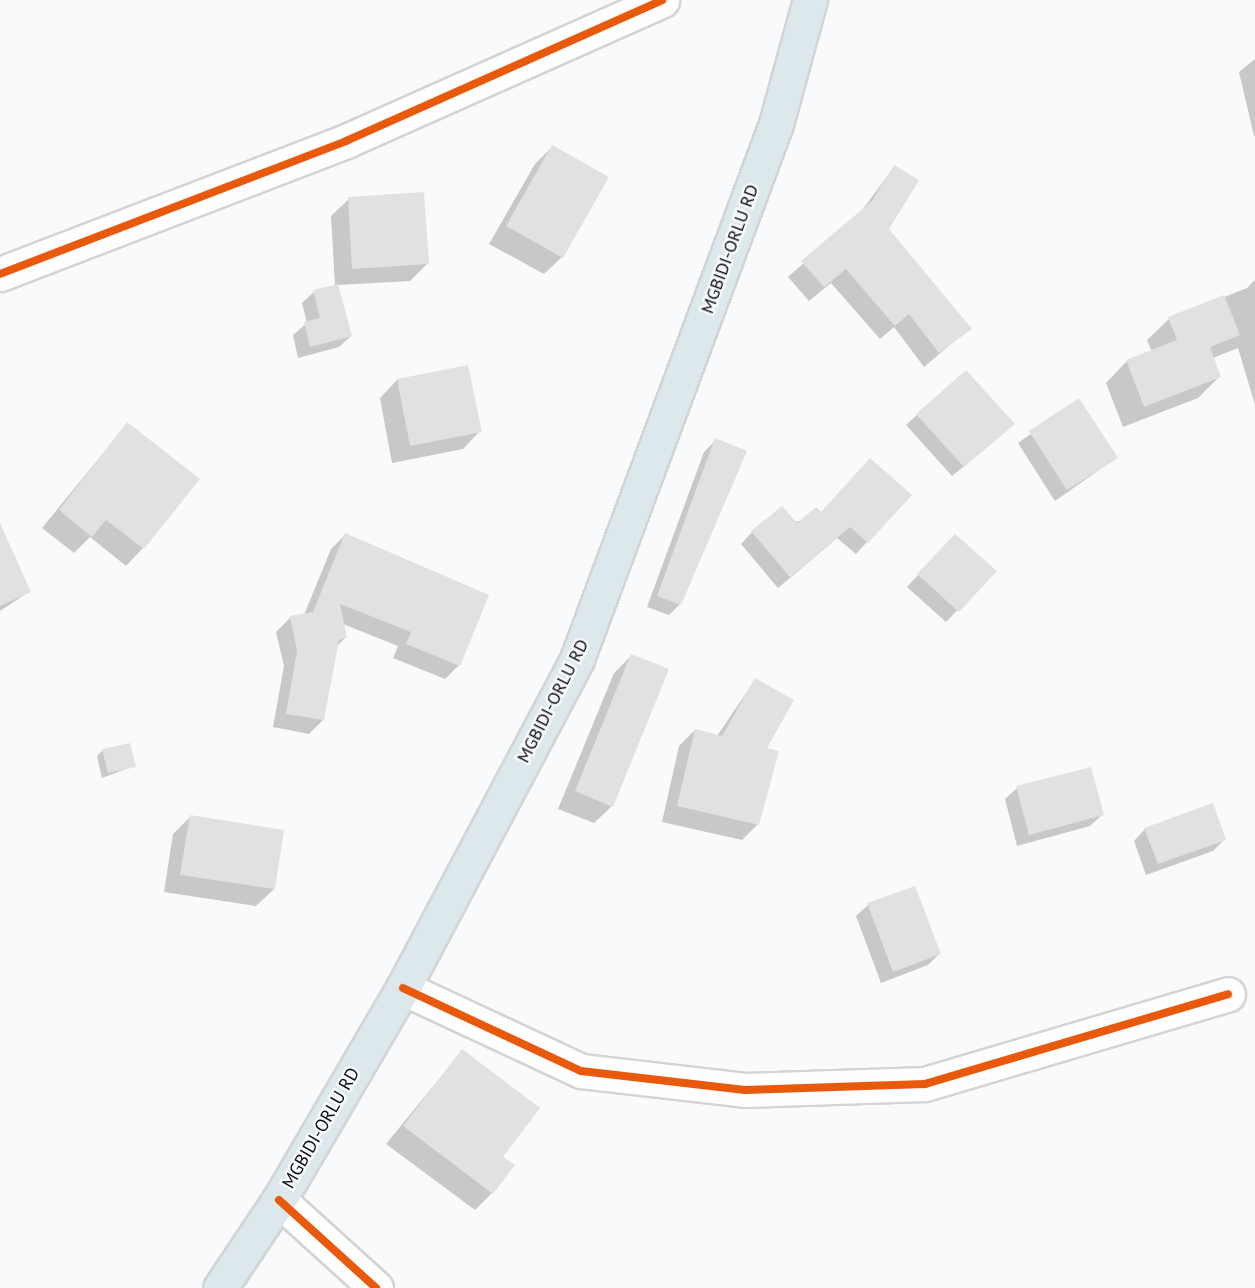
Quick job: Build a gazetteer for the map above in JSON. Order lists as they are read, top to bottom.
{
  "streets": {
    "main road": ["MGBIDI-ORLU RD"]
  }
}
